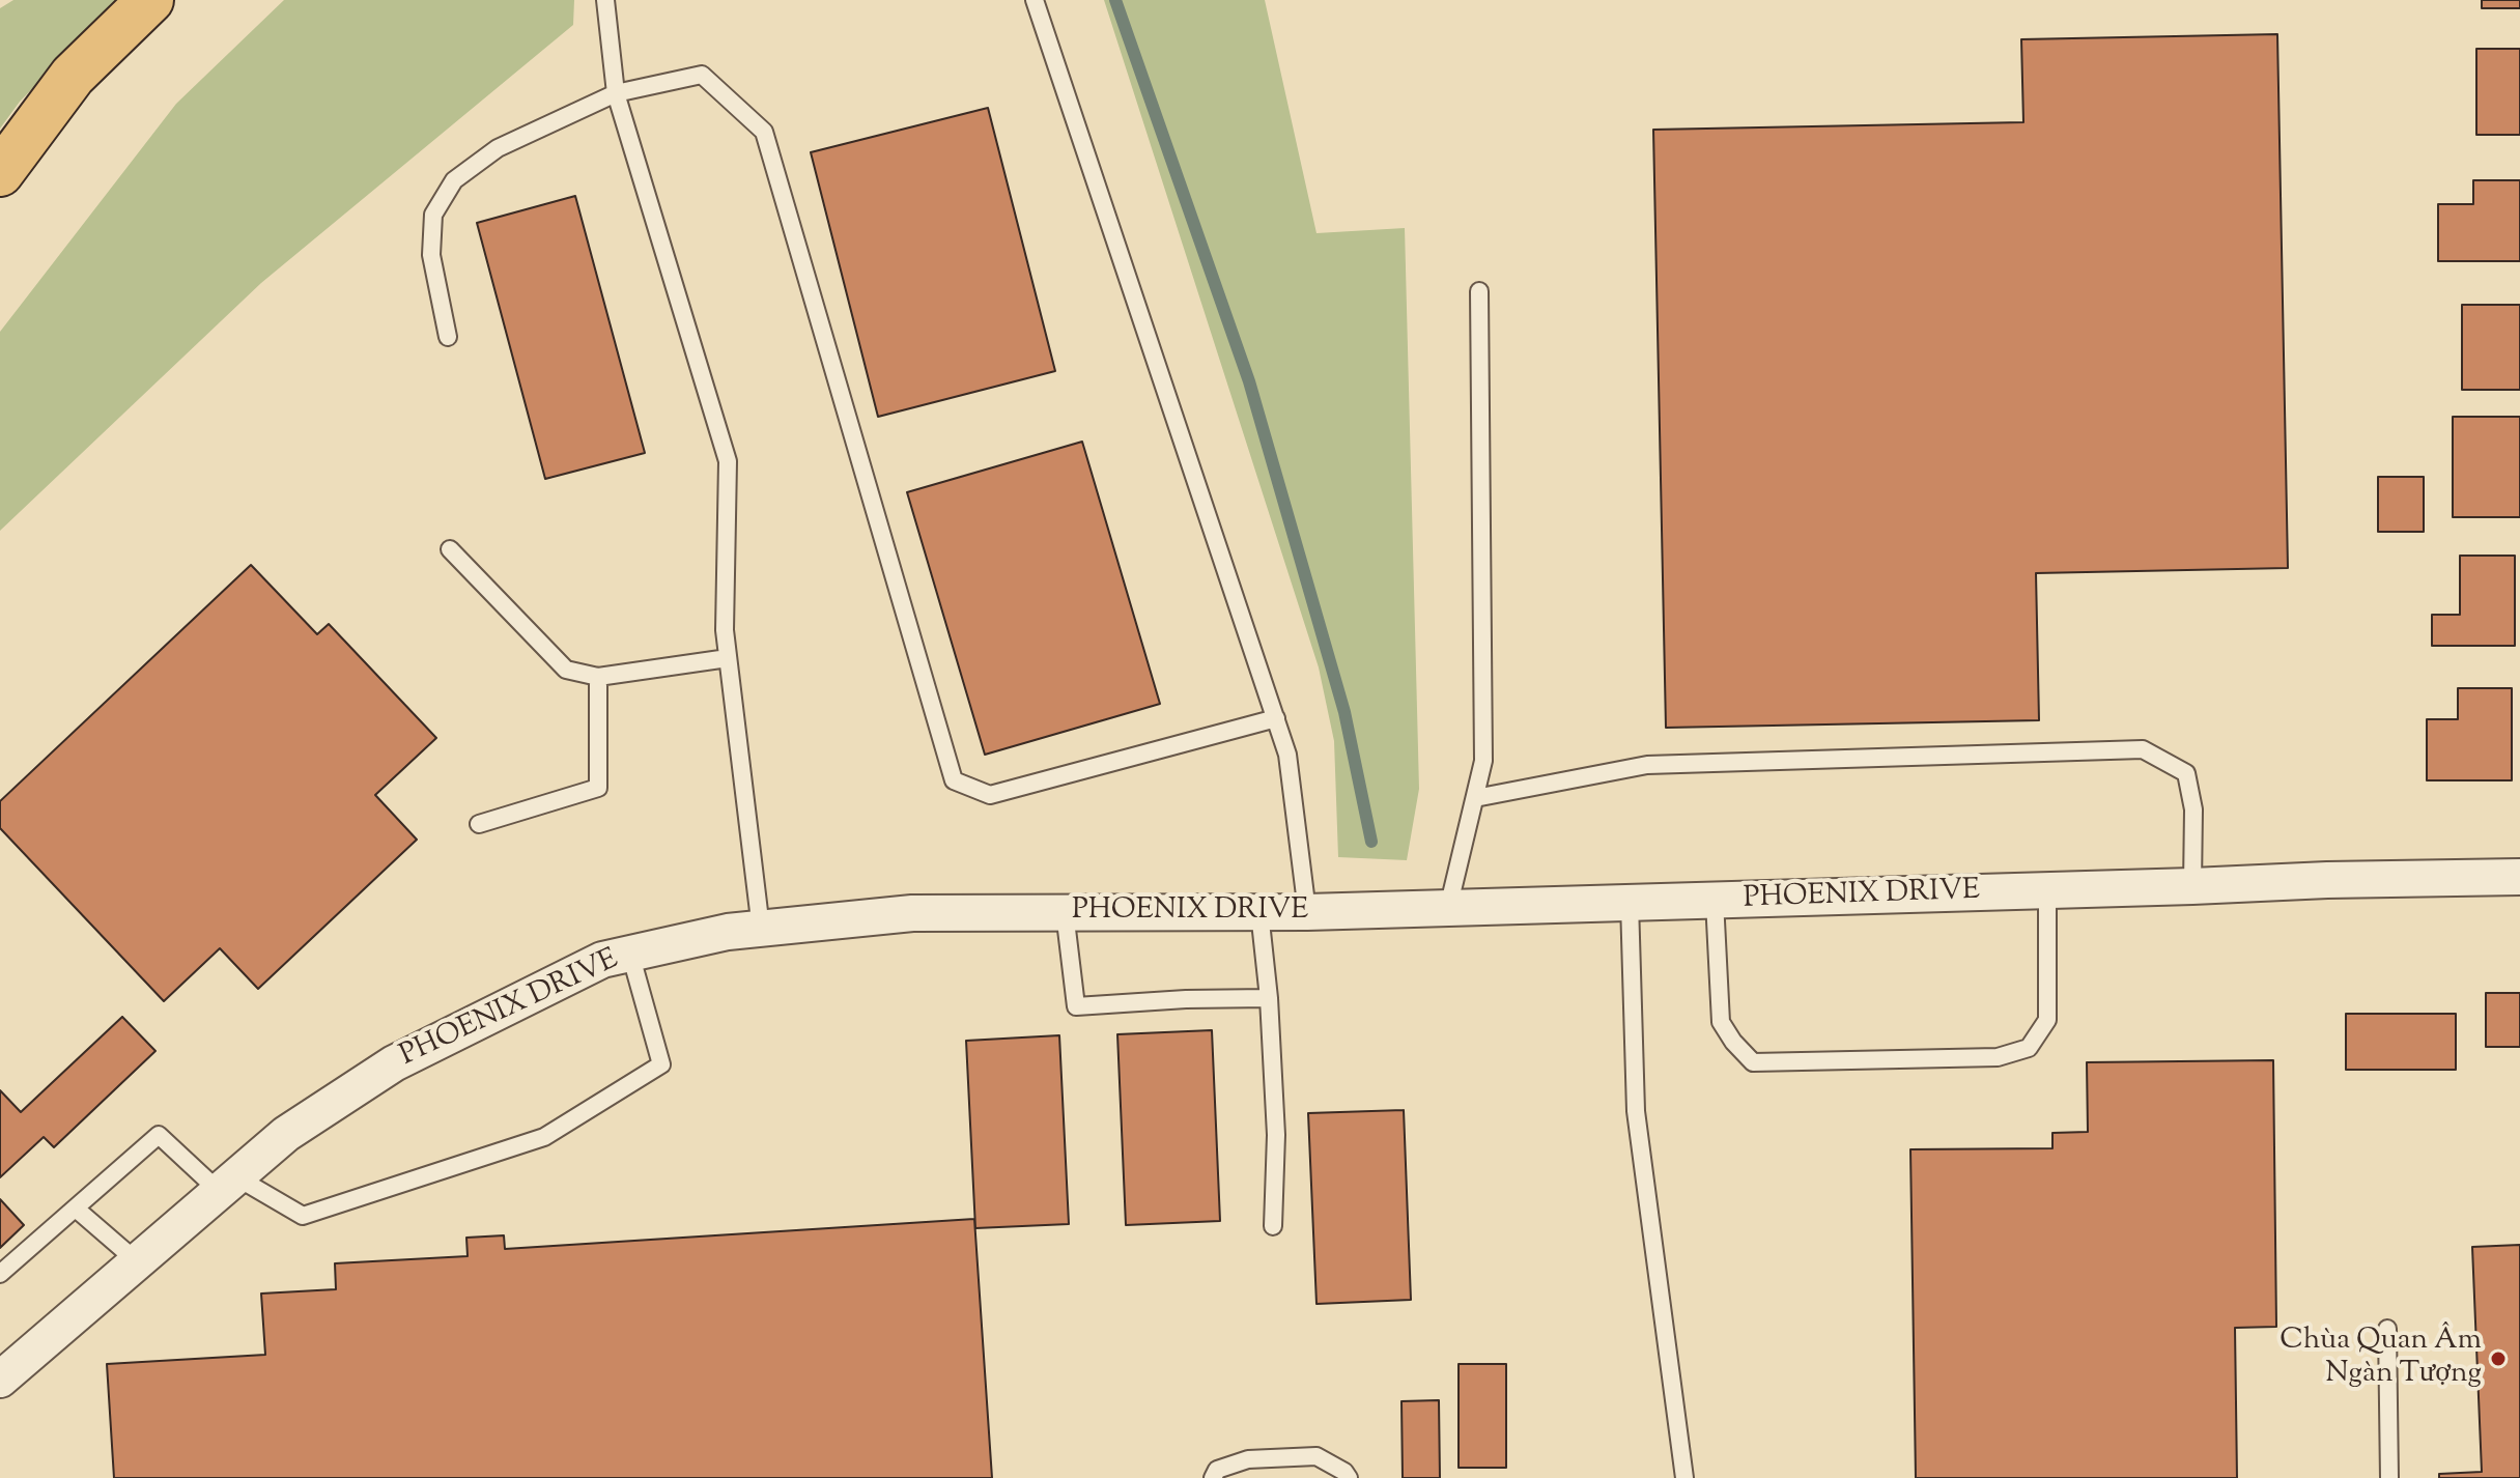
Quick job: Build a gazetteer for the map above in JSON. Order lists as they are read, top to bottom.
{
  "streets": {
    "street": ["PHOENIX DRIVE"]
  },
  "places": ["Chùa Quan Âm Ngàn Tượng"]
}
